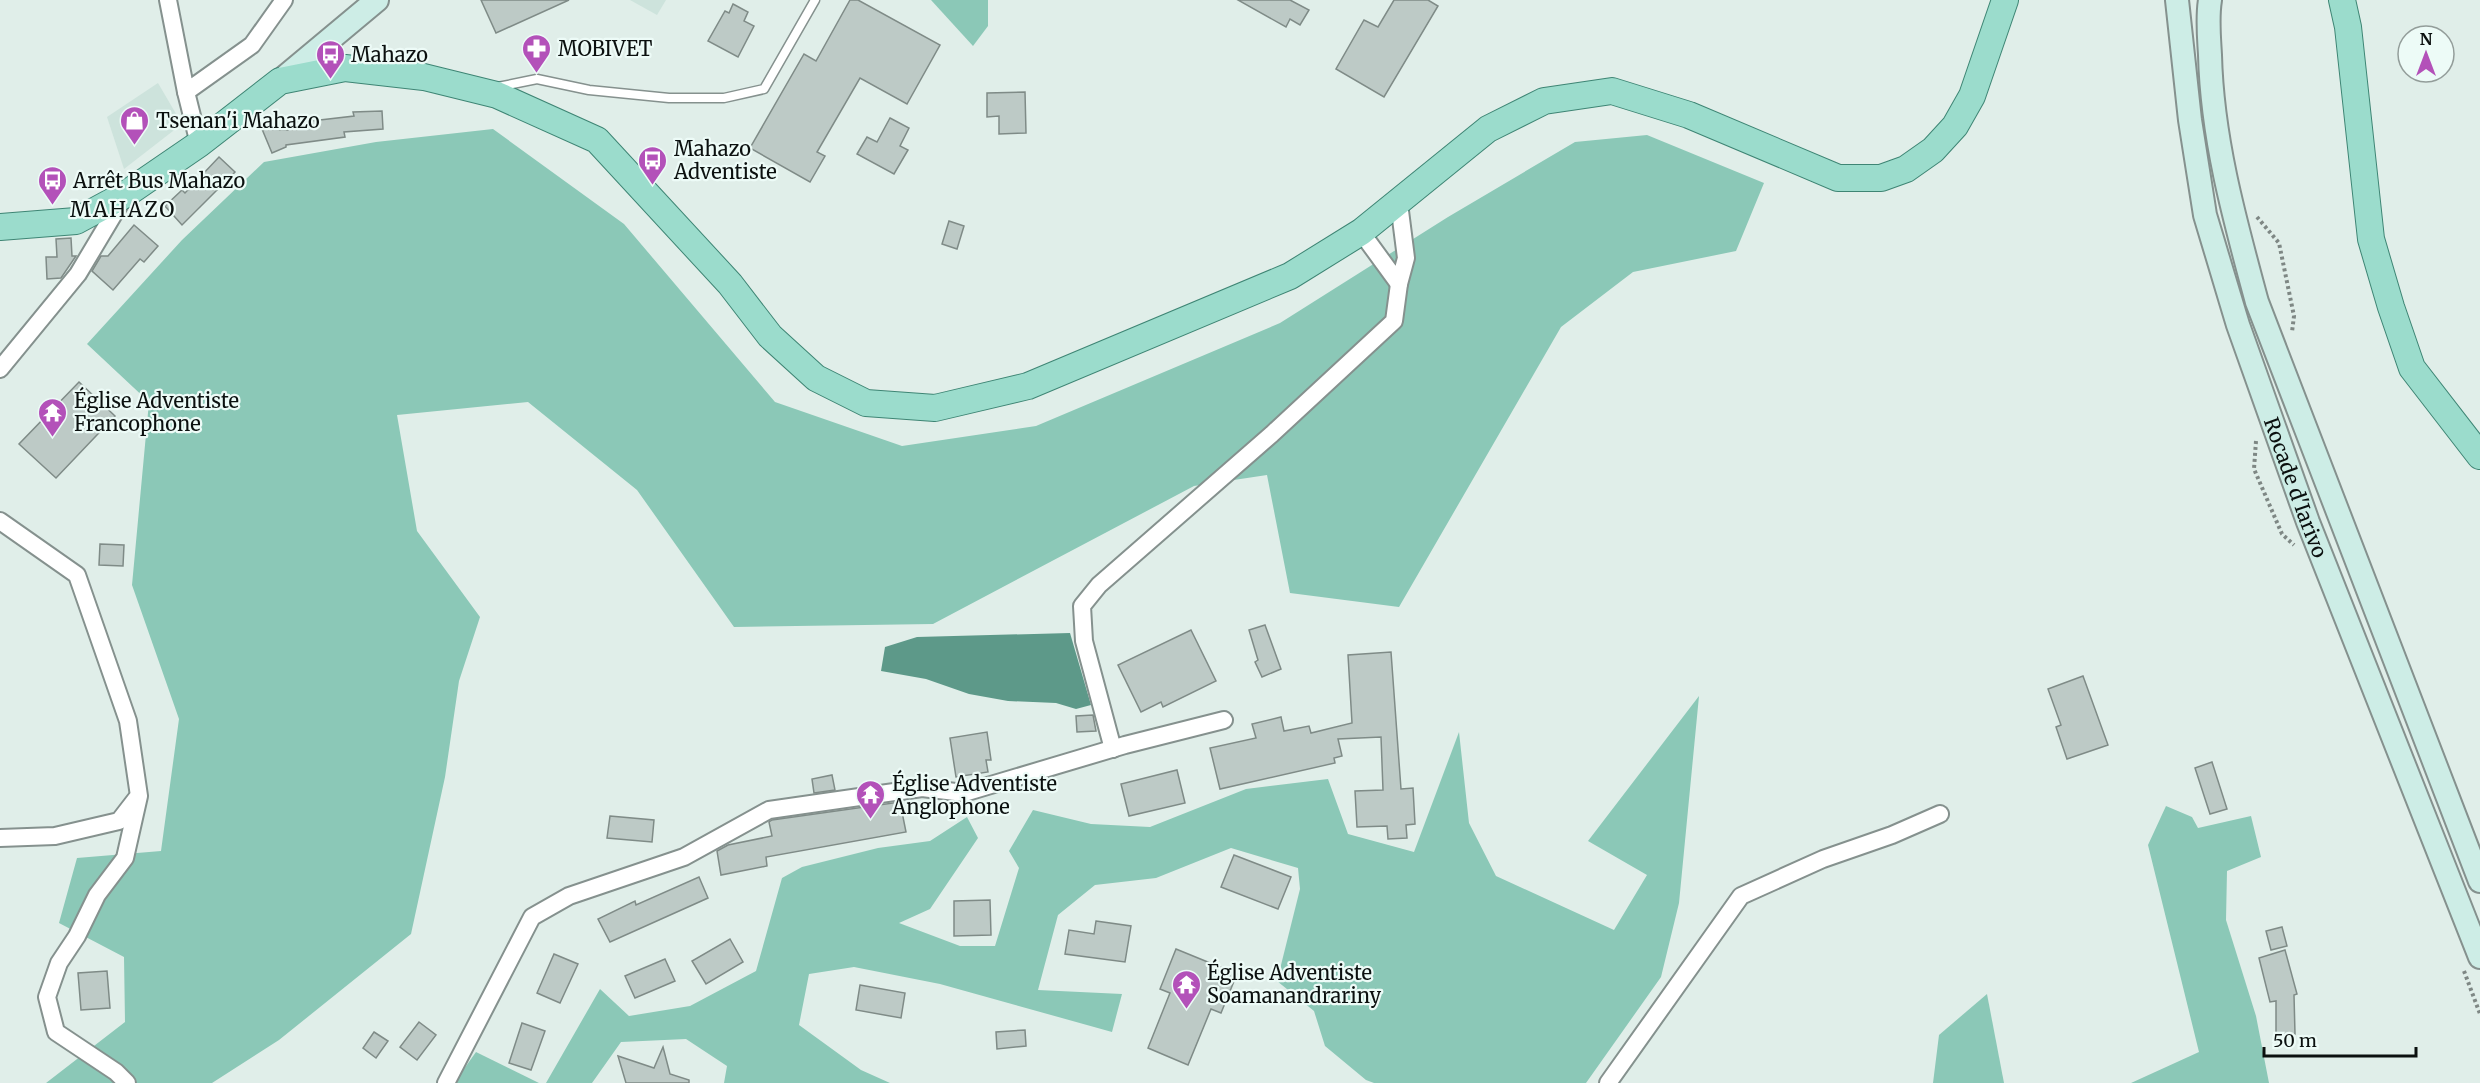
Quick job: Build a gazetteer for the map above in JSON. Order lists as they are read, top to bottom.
{
  "streets": {
    "main road": ["Rocade d'Iarivo"]
  },
  "districts": ["MAHAZO"],
  "places": {
    "pharmacy": ["MOBIVET"],
    "bus stop": ["Mahazo", "Mahazo Adventiste", "Arrêt Bus Mahazo"],
    "shop": ["Tsenan'i Mahazo"],
    "temple": ["Église Adventiste Francophone", "Église Adventiste Anglophone", "Église Adventiste Soamanandrariny"]
  },
  "scale_bar": "50 m",
  "north": "top"
}
